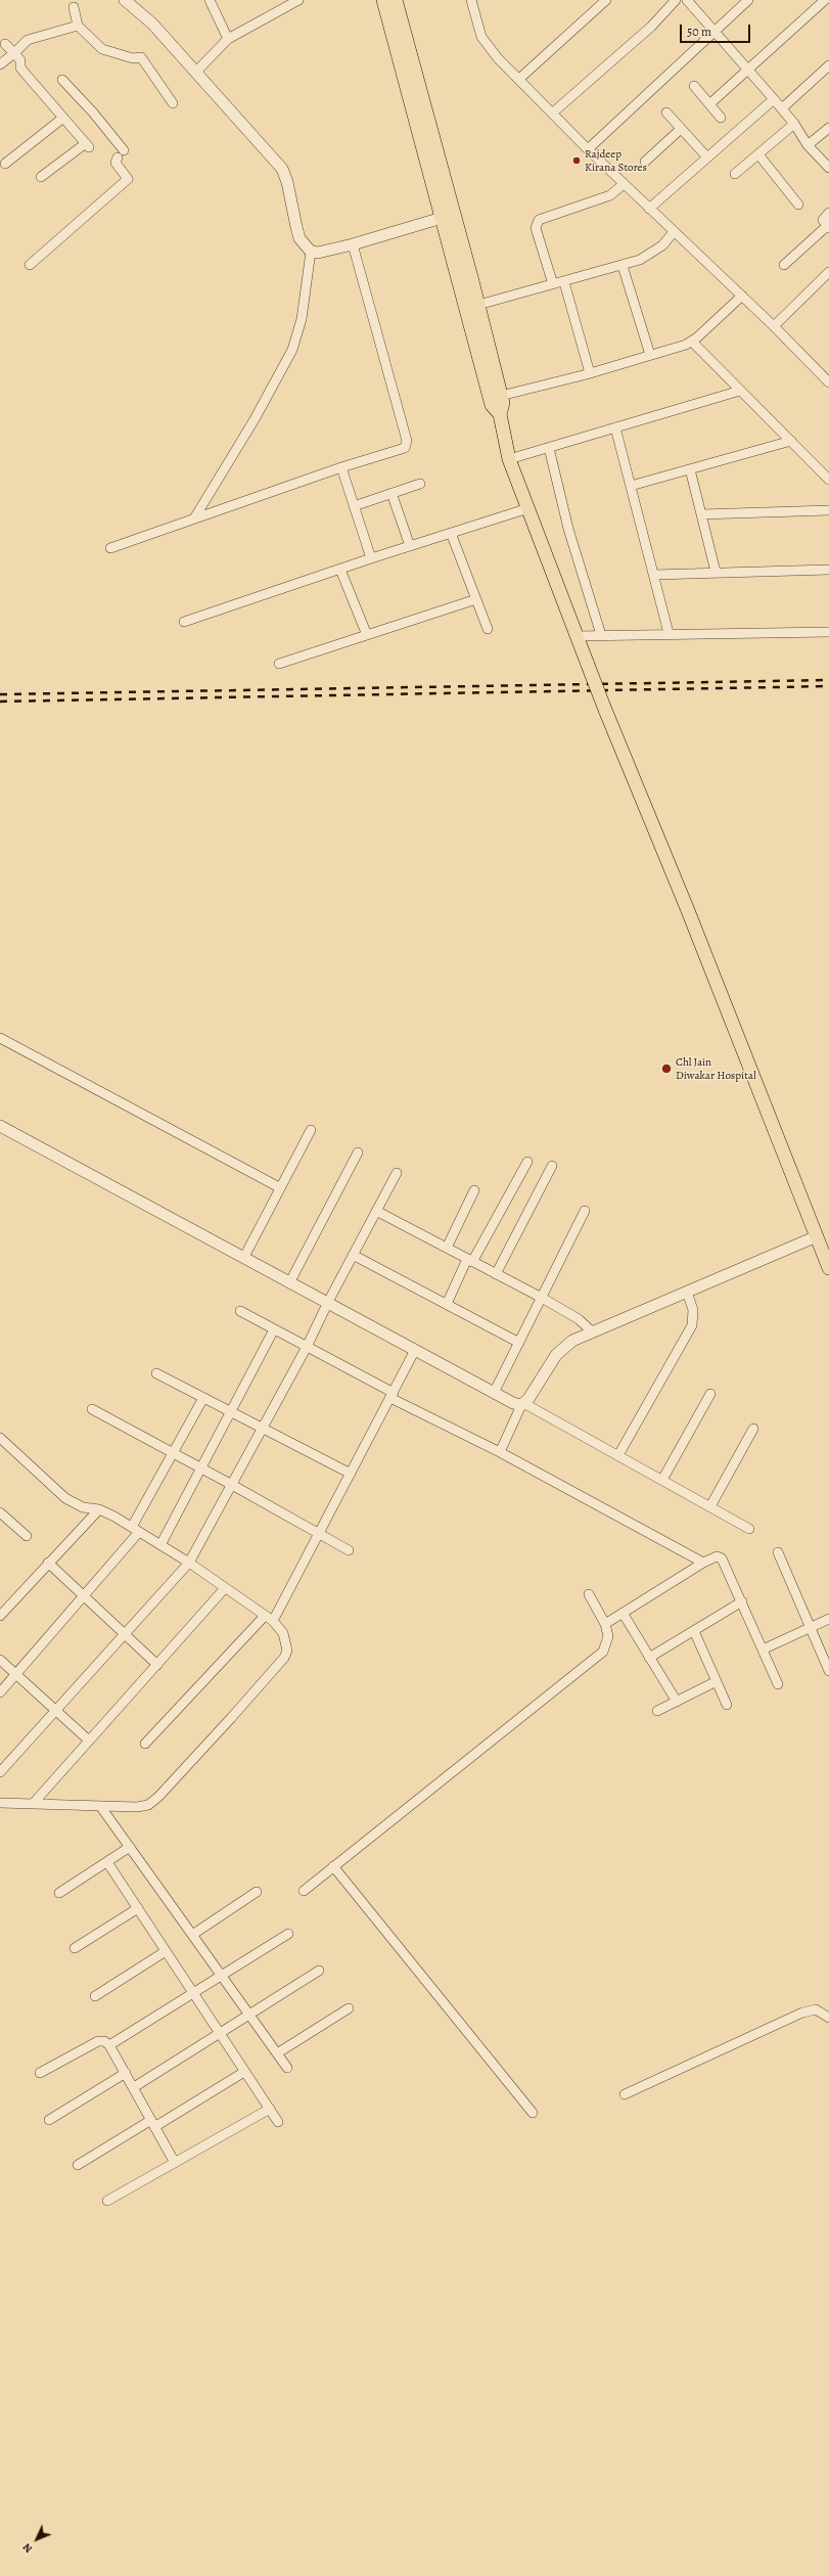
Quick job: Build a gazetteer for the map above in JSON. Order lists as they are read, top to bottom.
{
  "places": ["Rajdeep Kirana Stores", "Chl Jain Diwakar Hospital"],
  "scale_bar": "50 m",
  "north": "bottom left"
}
